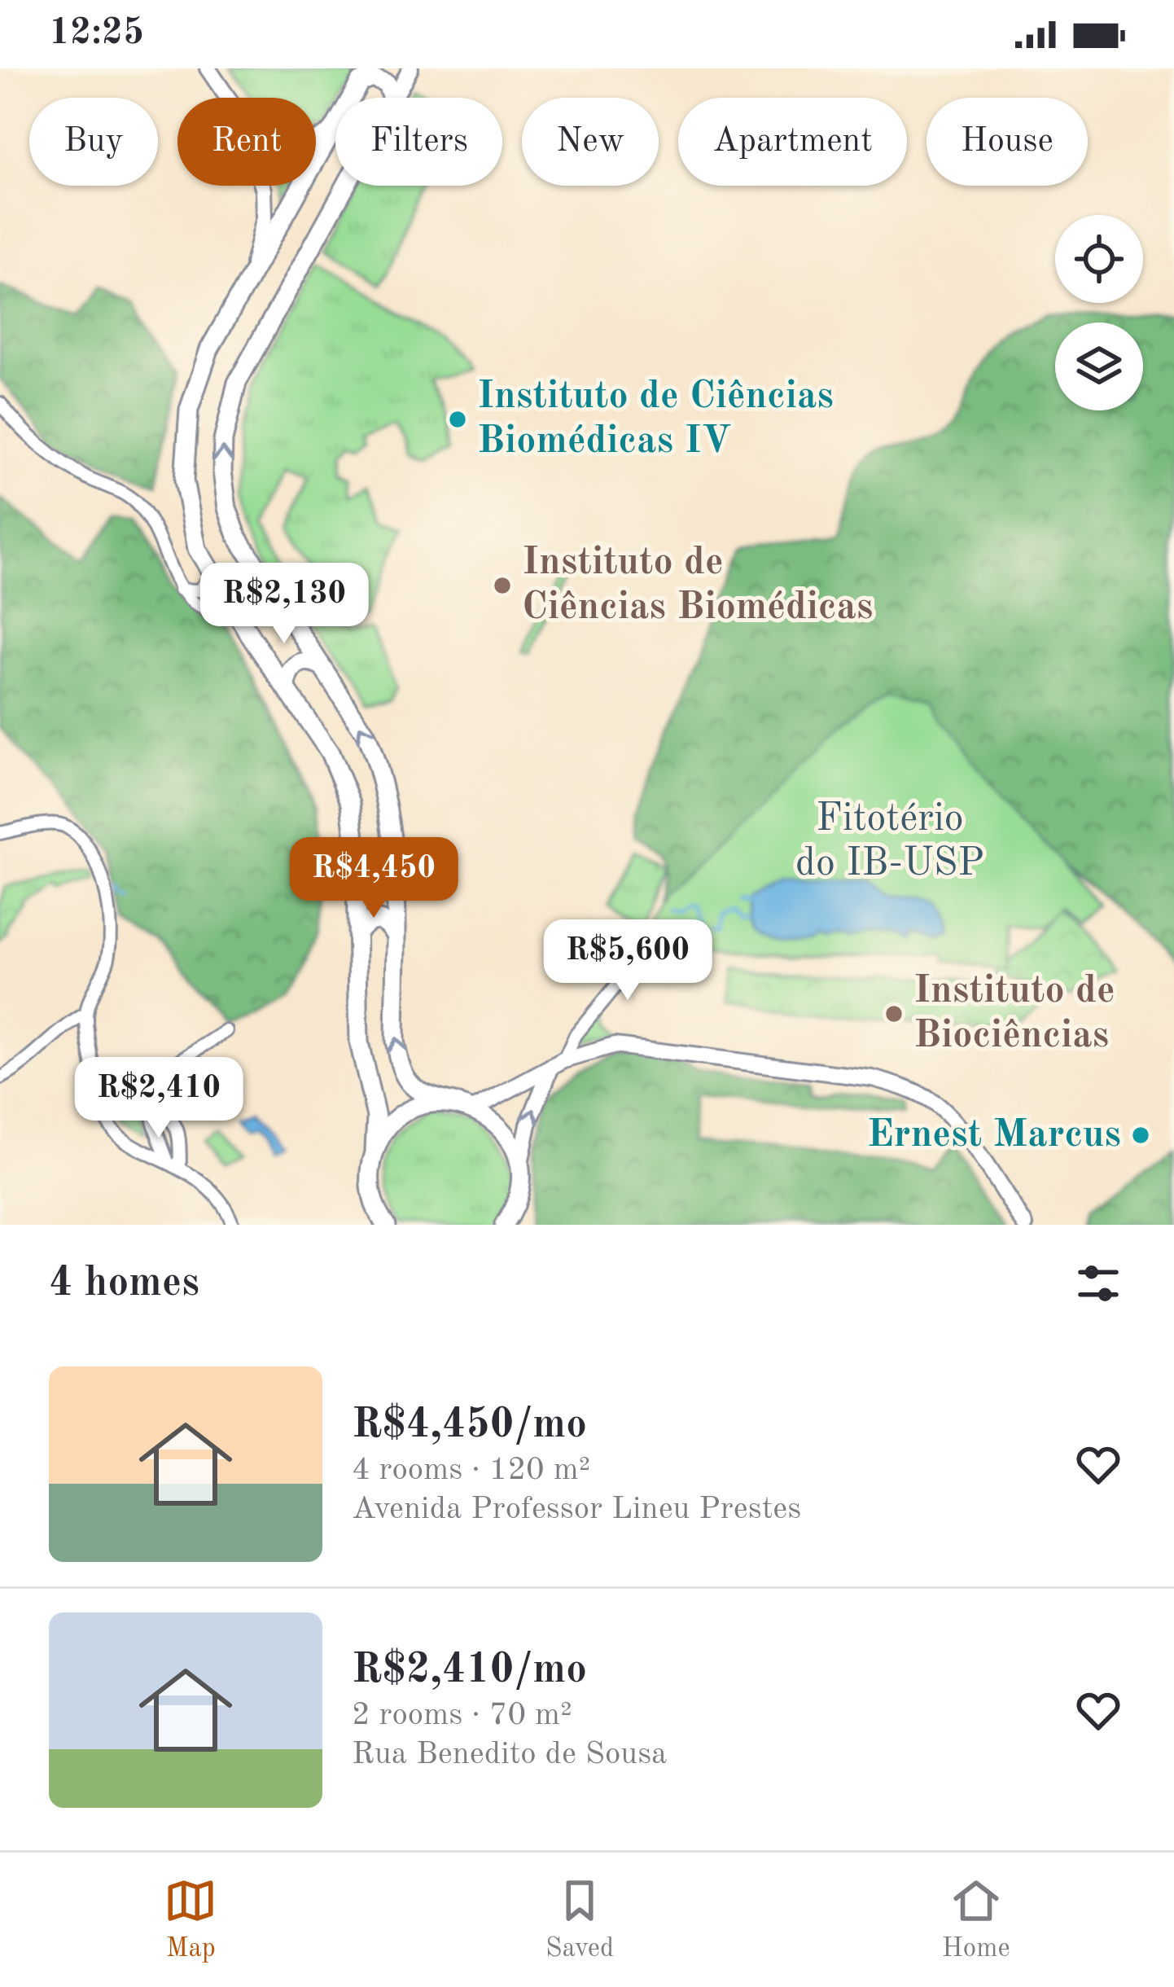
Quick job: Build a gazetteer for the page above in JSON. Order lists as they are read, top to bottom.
{
  "parks": ["Fitotério do IB-USP"],
  "places": [
    "Instituto de Ciências Biomédicas IV",
    "Instituto de Ciências Biomédicas",
    "Instituto de Biociências",
    "Ernest Marcus"
  ],
  "page": {
    "status": "12:25",
    "chip": [
      "Buy",
      "Rent",
      "Filters",
      "New",
      "Apartment",
      "House"
    ],
    "price": [
      "R$2,130",
      "R$4,450",
      "R$5,600",
      "R$2,410"
    ],
    "heading": "4 homes",
    "list": [
      {
        "name": "R$4,450/mo",
        "note": "4 rooms · 120 m² · Avenida Professor Lineu Prestes"
      },
      {
        "name": "R$2,410/mo",
        "note": "2 rooms · 70 m² · Rua Benedito de Sousa"
      }
    ],
    "tabs": ["Map", "Saved", "Home"]
  }
}
